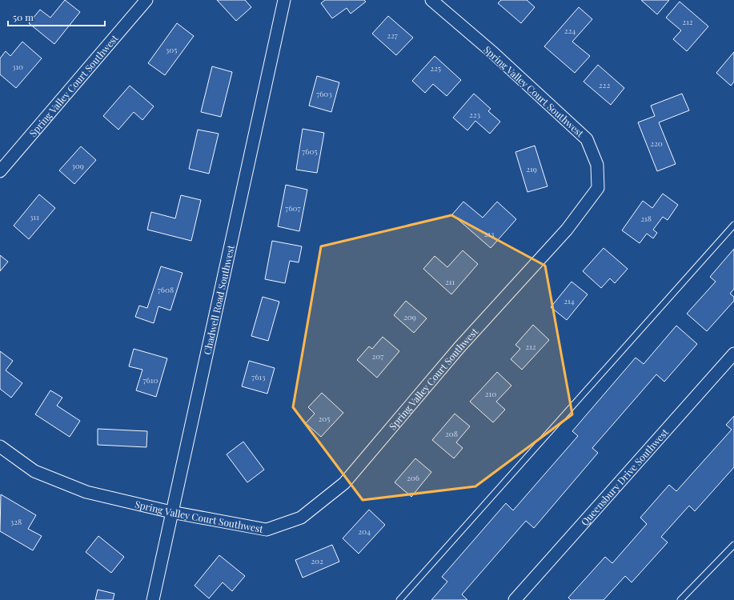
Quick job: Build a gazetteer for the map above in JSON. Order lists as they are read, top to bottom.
{
  "streets": {
    "street": ["Spring Valley Court Southwest", "Chadwell Road Southwest", "Queensbury Drive Southwest"]
  },
  "crossings": [
    ["Spring Valley Court Southwest", "Chadwell Road Southwest"]
  ],
  "house_numbers": [
    "212",
    "224",
    "227",
    "305",
    "310",
    "225",
    "222",
    "7603",
    "223",
    "220",
    "7605",
    "309",
    "219",
    "7607",
    "311",
    "218",
    "213",
    "211",
    "7608",
    "214",
    "209",
    "212",
    "207",
    "7613",
    "7610",
    "210",
    "205",
    "208",
    "206",
    "328",
    "204",
    "202"
  ],
  "scale_bar": "50 m"
}
